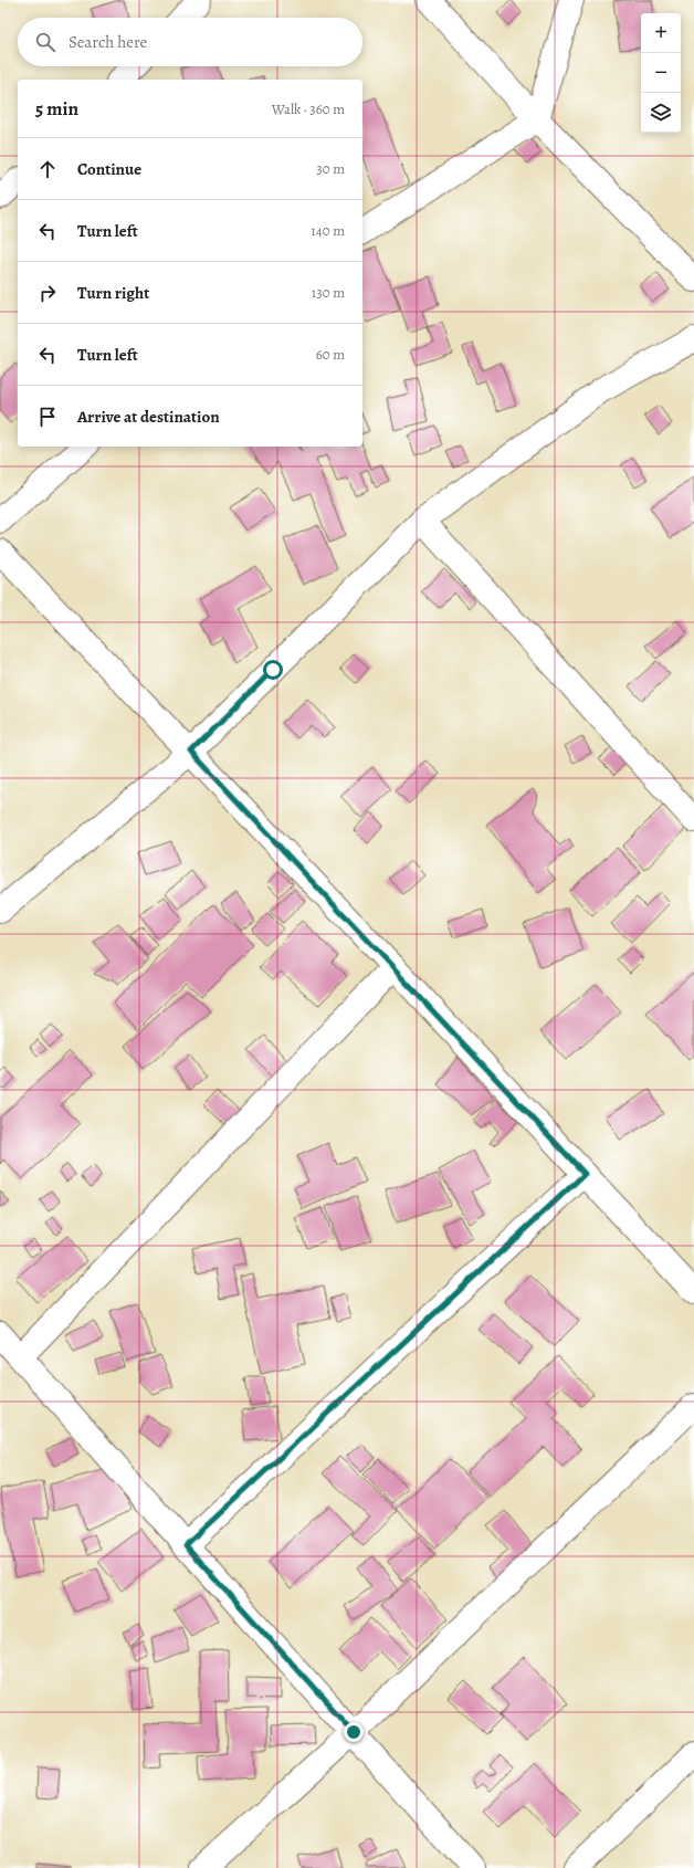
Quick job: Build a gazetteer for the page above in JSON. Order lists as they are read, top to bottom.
{
  "page": {
    "map_buttons": ["+", "−"],
    "search": "Search here",
    "heading": ["5 min", "Walk · 360 m"],
    "list": [
      ["Continue", "30 m"],
      ["Turn left", "140 m"],
      ["Turn right", "130 m"],
      ["Turn left", "60 m"],
      "Arrive at destination"
    ]
  }
}
